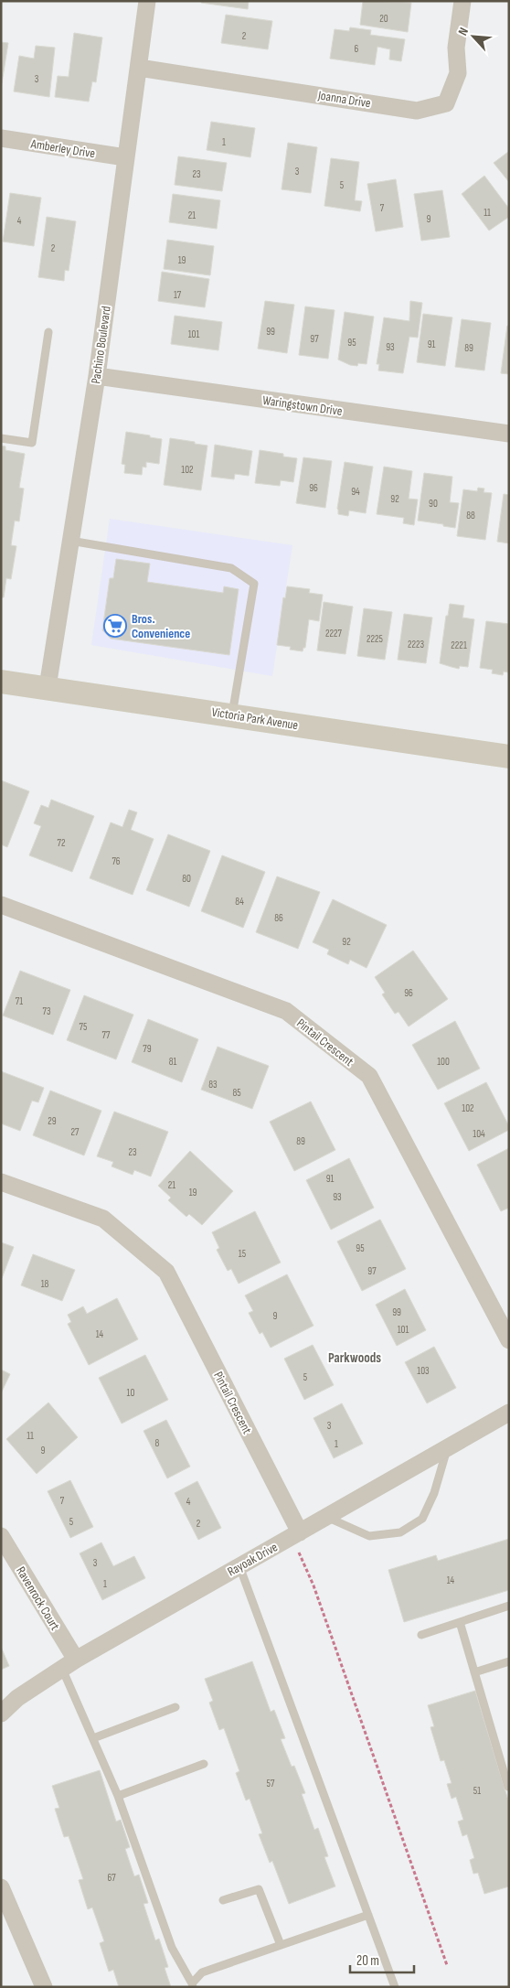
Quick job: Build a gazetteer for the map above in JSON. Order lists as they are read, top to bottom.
{
  "streets": {
    "main road": ["Victoria Park Avenue"],
    "street": [
      "Joanna Drive",
      "Amberley Drive",
      "Pachino Boulevard",
      "Waringstown Drive",
      "Pintail Crescent",
      "Rayoak Drive",
      "Ravenrock Court"
    ]
  },
  "crossings": [
    ["Joanna Drive", "Pachino Boulevard"],
    ["Amberley Drive", "Pachino Boulevard"],
    ["Pachino Boulevard", "Waringstown Drive"],
    ["Pachino Boulevard", "Victoria Park Avenue"],
    ["Pintail Crescent", "Rayoak Drive"],
    ["Rayoak Drive", "Ravenrock Court"]
  ],
  "districts": ["Parkwoods"],
  "places": {
    "supermarket": ["Bros. Convenience"]
  },
  "house_numbers": [
    "20",
    "2",
    "6",
    "3",
    "1",
    "3",
    "23",
    "5",
    "7",
    "11",
    "21",
    "9",
    "4",
    "2",
    "19",
    "17",
    "99",
    "101",
    "97",
    "95",
    "91",
    "93",
    "89",
    "102",
    "96",
    "94",
    "92",
    "90",
    "88",
    "2227",
    "2225",
    "2223",
    "2221",
    "72",
    "76",
    "80",
    "84",
    "86",
    "92",
    "96",
    "71",
    "73",
    "75",
    "77",
    "79",
    "81",
    "100",
    "83",
    "85",
    "102",
    "29",
    "27",
    "104",
    "89",
    "23",
    "91",
    "21",
    "19",
    "93",
    "95",
    "15",
    "97",
    "18",
    "99",
    "9",
    "101",
    "14",
    "103",
    "5",
    "10",
    "3",
    "11",
    "8",
    "1",
    "9",
    "7",
    "4",
    "5",
    "2",
    "3",
    "14",
    "1",
    "57",
    "51",
    "67"
  ],
  "scale_bar": "20 m",
  "north": "top left"
}
